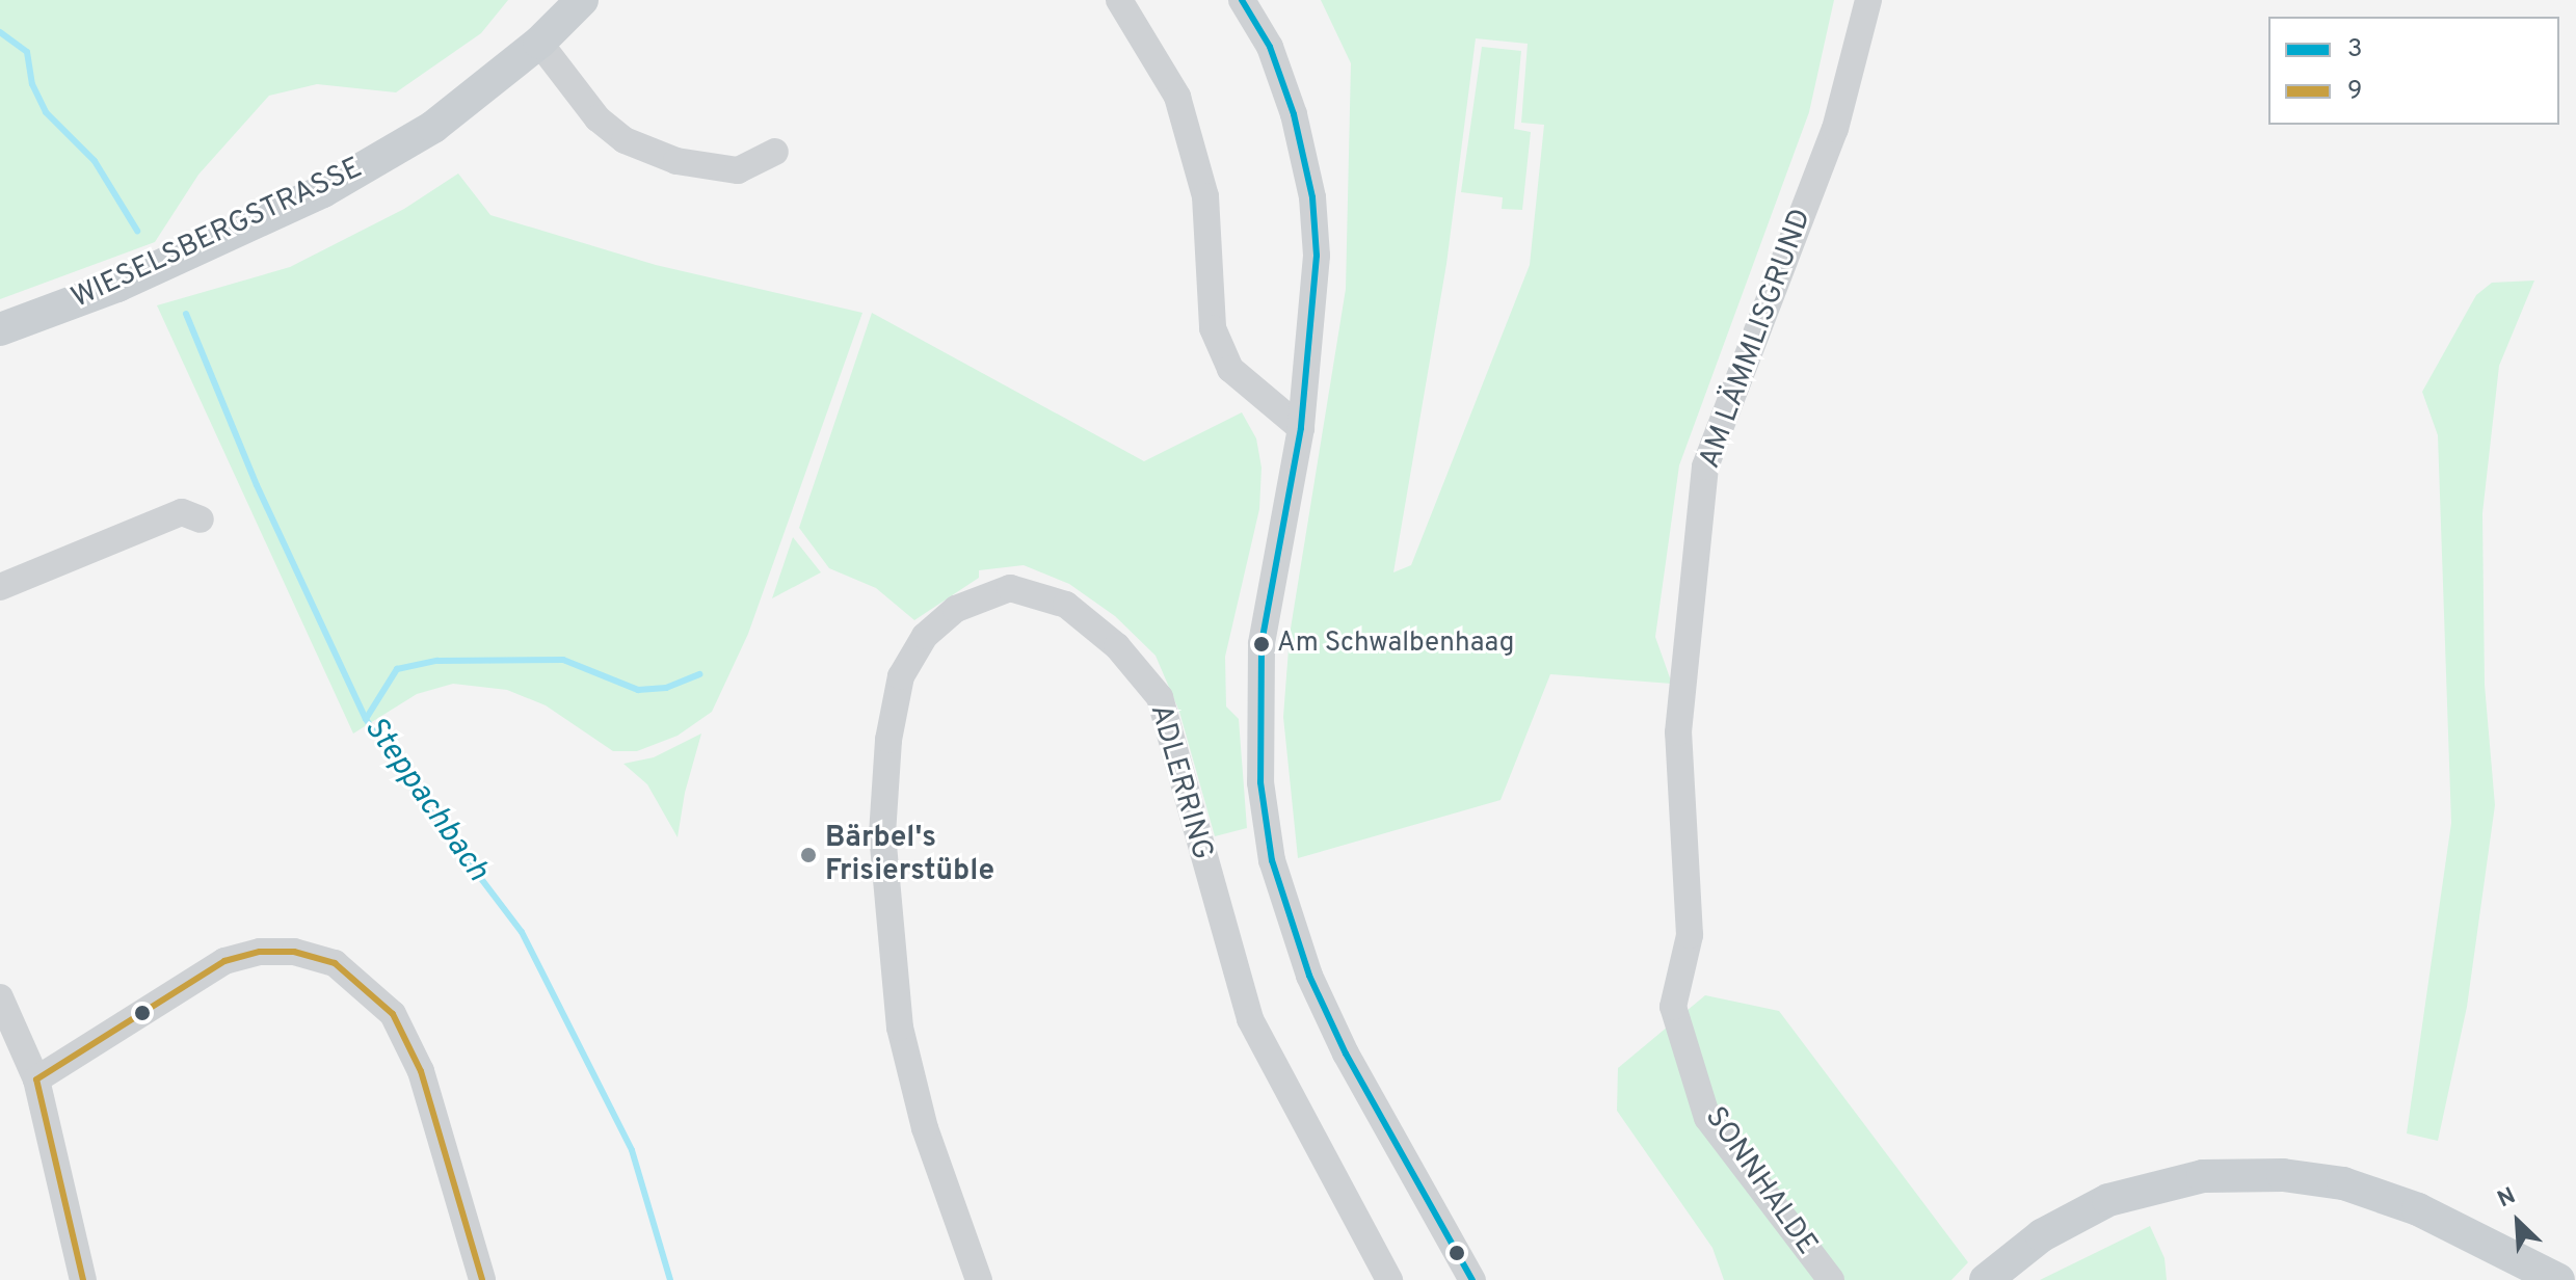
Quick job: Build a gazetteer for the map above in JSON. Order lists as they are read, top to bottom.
{
  "streets": {
    "main road": ["WIESELSBERGSTRASSE"],
    "street": ["AM LÄMMLISGRUND", "ADLERRING", "SONNHALDE"]
  },
  "crossings": [
    ["AM LÄMMLISGRUND", "SONNHALDE"]
  ],
  "water": ["Steppachbach"],
  "places": ["Am Schwalbenhaag", "Bärbel's Frisierstüble"],
  "lines": ["transit line 3", "transit line 9"],
  "legend": ["3", "9"],
  "north": "top left"
}
